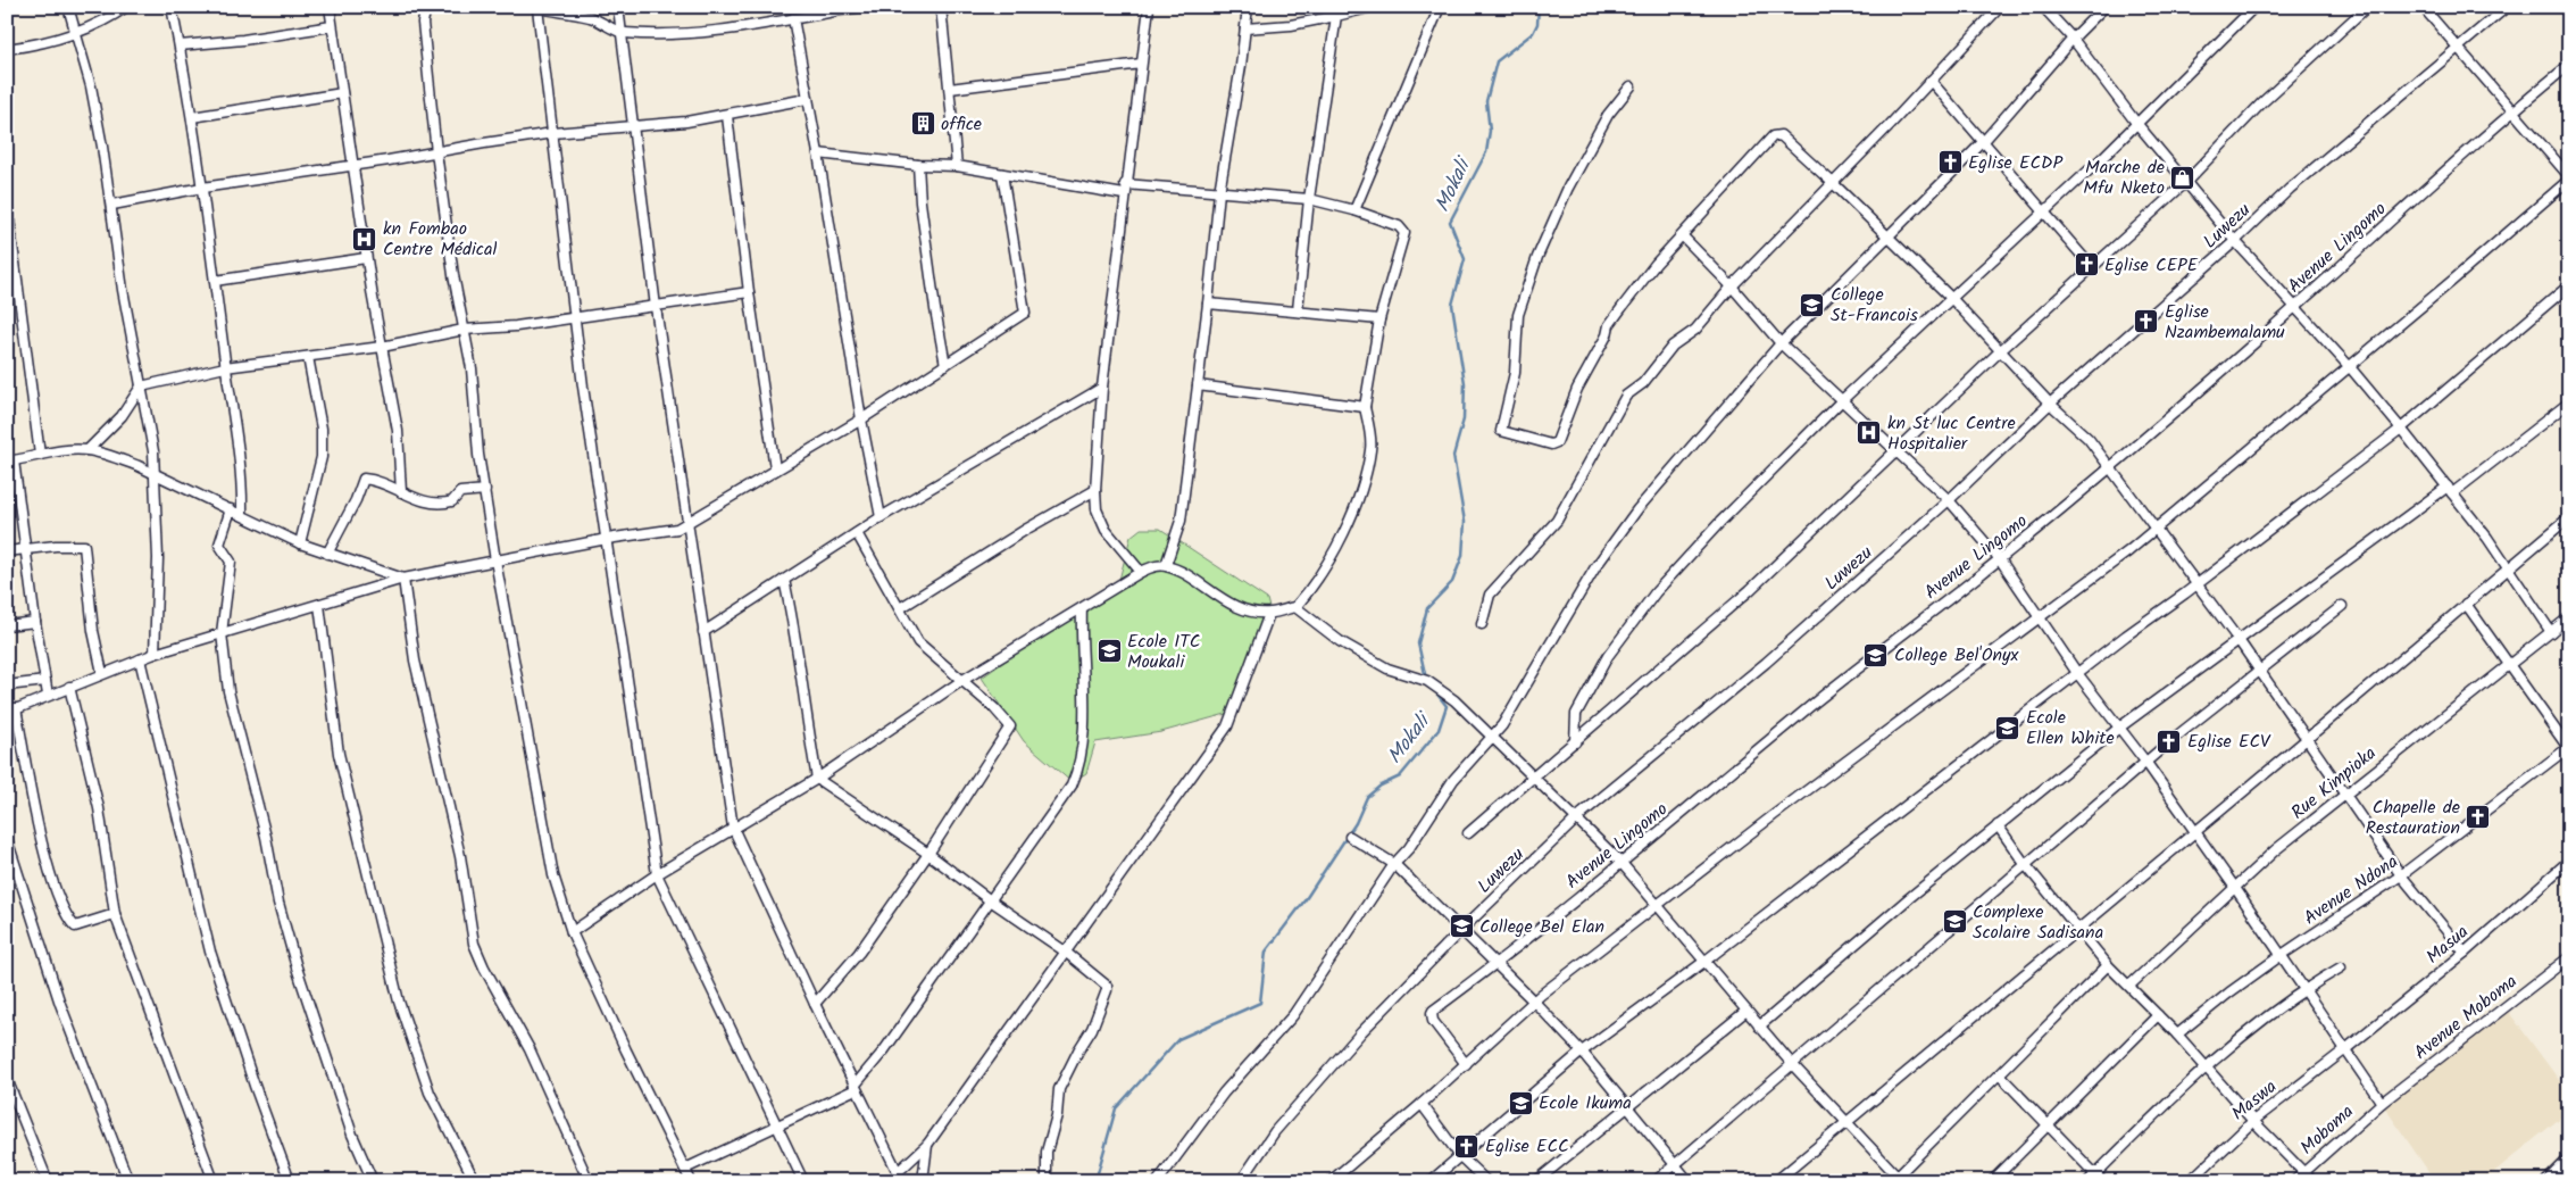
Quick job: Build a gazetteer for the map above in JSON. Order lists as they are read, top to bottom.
{
  "streets": {
    "street": [
      "Luwezu",
      "Avenue Lingomo",
      "Rue Kimpioka",
      "Avenue Ndona",
      "Masua",
      "Avenue Moboma",
      "Maswa",
      "Moboma"
    ]
  },
  "crossings": [
    ["Masua", "Maswa"],
    ["Avenue Moboma", "Moboma"]
  ],
  "water": ["Mokali"],
  "places": {
    "building": ["office"],
    "church": [
      "Eglise ECDP",
      "Eglise CEPE",
      "Eglise Nzambemalamu",
      "Eglise ECV",
      "Chapelle de Restauration",
      "Eglise ECC"
    ],
    "shop": ["Marche de Mfu Nketo"],
    "hospital": ["kn Fombao Centre Médical", "kn St luc Centre Hospitalier"],
    "school or university": [
      "College St-Francois",
      "Ecole ITC Moukali",
      "College Bel'Onyx",
      "Ecole Ellen White",
      "Complexe Scolaire Sadisana",
      "College Bel Elan",
      "Ecole Ikuma"
    ]
  }
}
